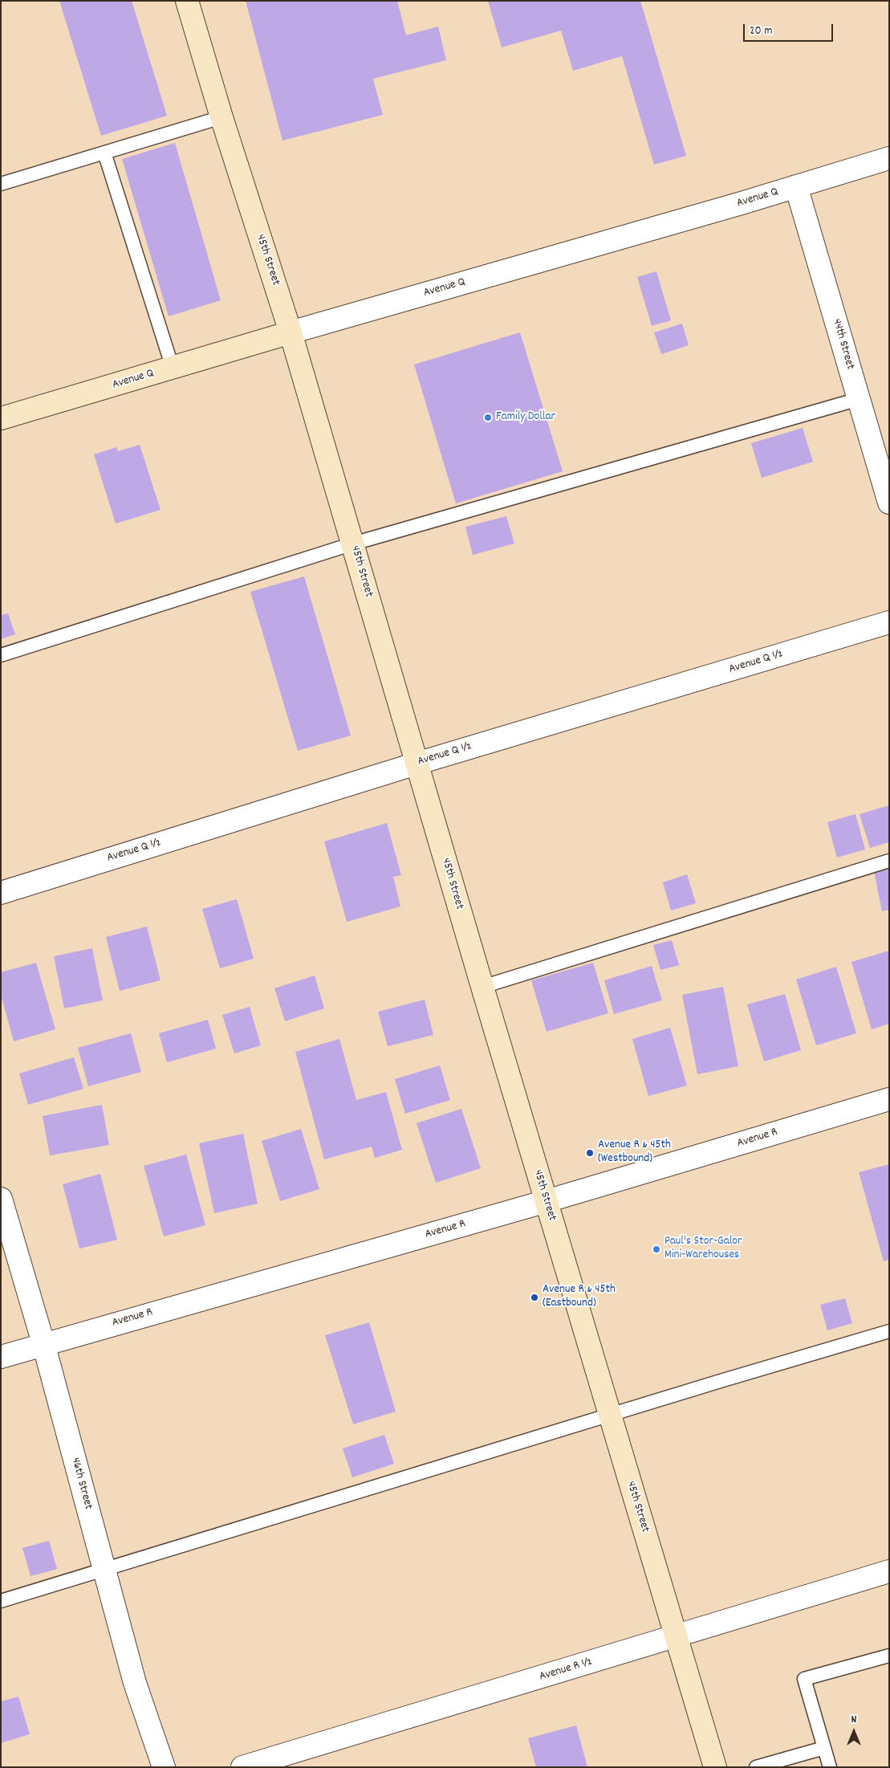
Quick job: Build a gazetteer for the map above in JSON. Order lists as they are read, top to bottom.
{
  "streets": {
    "main road": ["Avenue Q", "45th Street"],
    "street": [
      "44th Street",
      "Avenue Q ½",
      "Avenue R",
      "46th Street",
      "Avenue R ½"
    ]
  },
  "crossings": [
    ["Avenue Q", "45th Street"],
    ["Avenue Q", "44th Street"],
    ["45th Street", "Avenue Q ½"],
    ["45th Street", "Avenue R"],
    ["45th Street", "Avenue R ½"],
    ["Avenue R", "46th Street"]
  ],
  "places": [
    "Family Dollar",
    "Avenue R & 45th (Westbound)",
    "Paul's Stor-Galor Mini-Warehouses",
    "Avenue R & 45th (Eastbound)"
  ],
  "scale_bar": "20 m",
  "north": "top"
}
